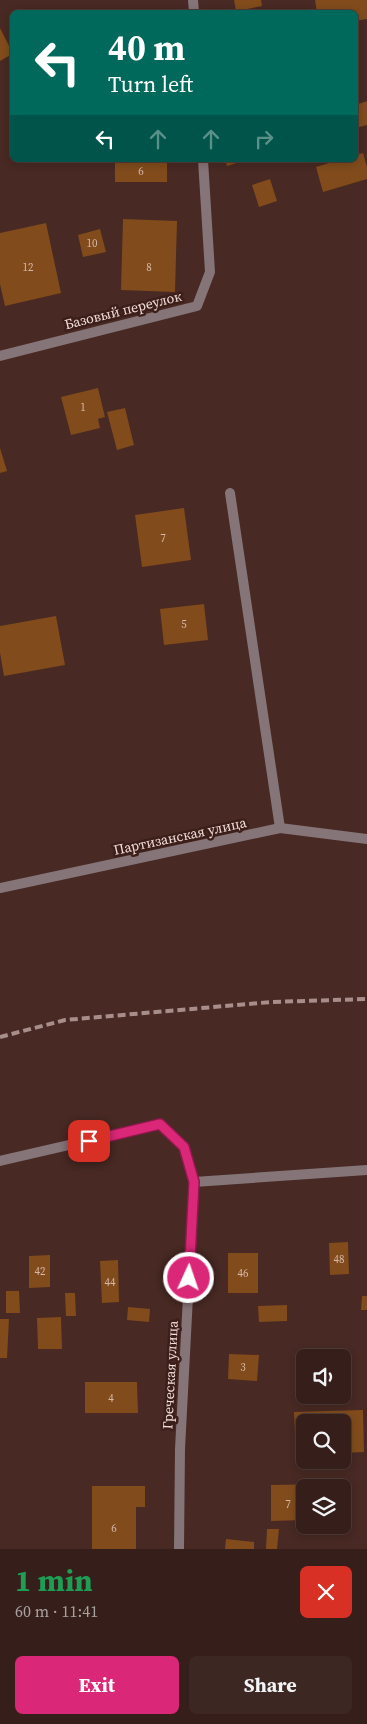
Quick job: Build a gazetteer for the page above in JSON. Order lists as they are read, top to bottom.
{
  "streets": {
    "street": ["Базовый переулок", "Партизанская улица", "Греческая улица"]
  },
  "house_numbers": [
    "6",
    "10",
    "12",
    "8",
    "1",
    "7",
    "5",
    "48",
    "42",
    "46",
    "44",
    "3",
    "4",
    "7",
    "6"
  ],
  "page": {
    "turn": ["40 m", "Turn left"],
    "heading": ["1 min", "60 m · 11:41"],
    "buttons": ["Exit", "Share"]
  }
}
